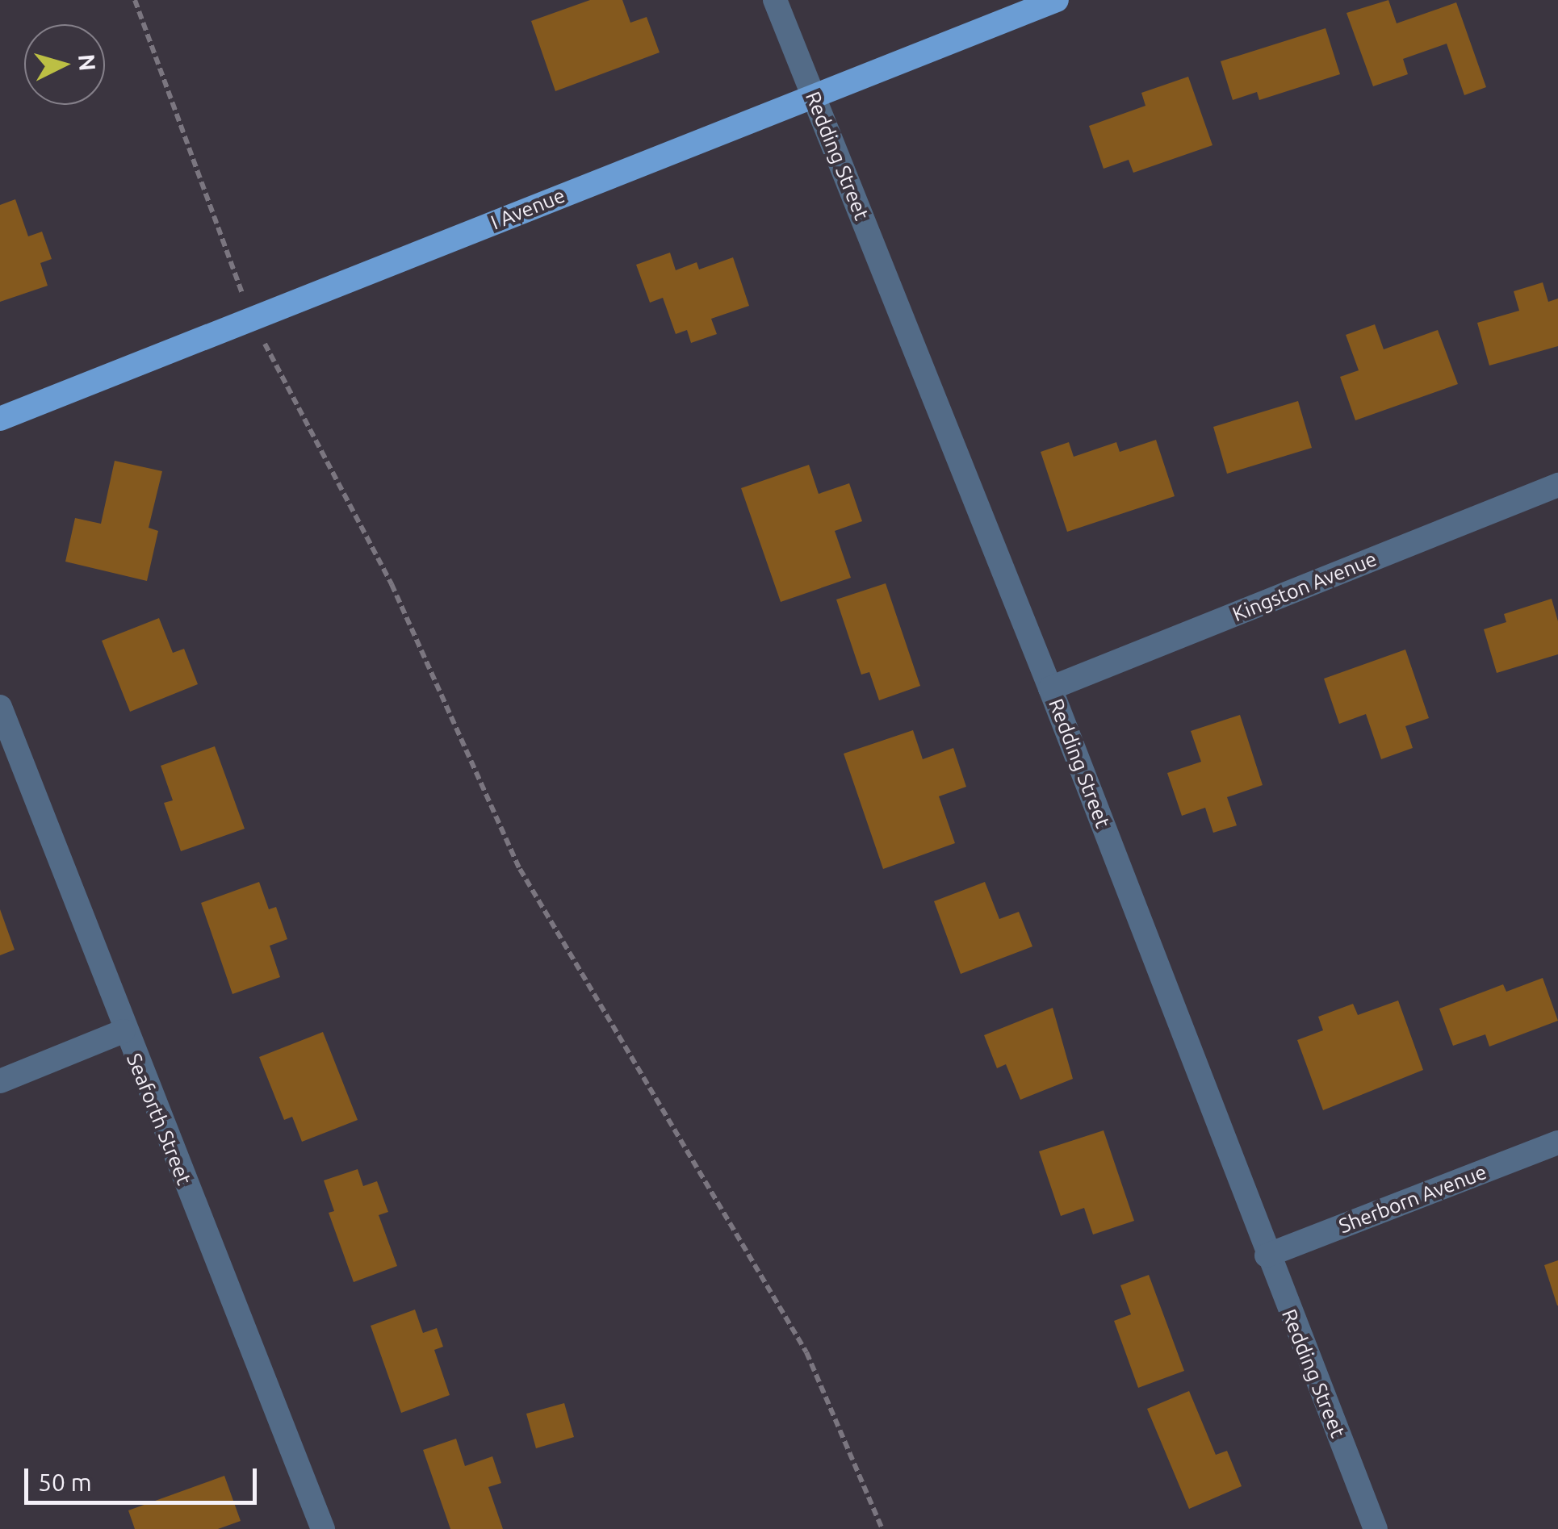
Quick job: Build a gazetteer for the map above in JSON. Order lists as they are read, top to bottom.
{
  "streets": {
    "main road": ["I Avenue"],
    "street": [
      "Redding Street",
      "Kingston Avenue",
      "Seaforth Street",
      "Sherborn Avenue"
    ]
  },
  "crossings": [
    ["Redding Street", "I Avenue"],
    ["Redding Street", "Kingston Avenue"],
    ["Redding Street", "Sherborn Avenue"]
  ],
  "scale_bar": "50 m",
  "north": "right"
}
